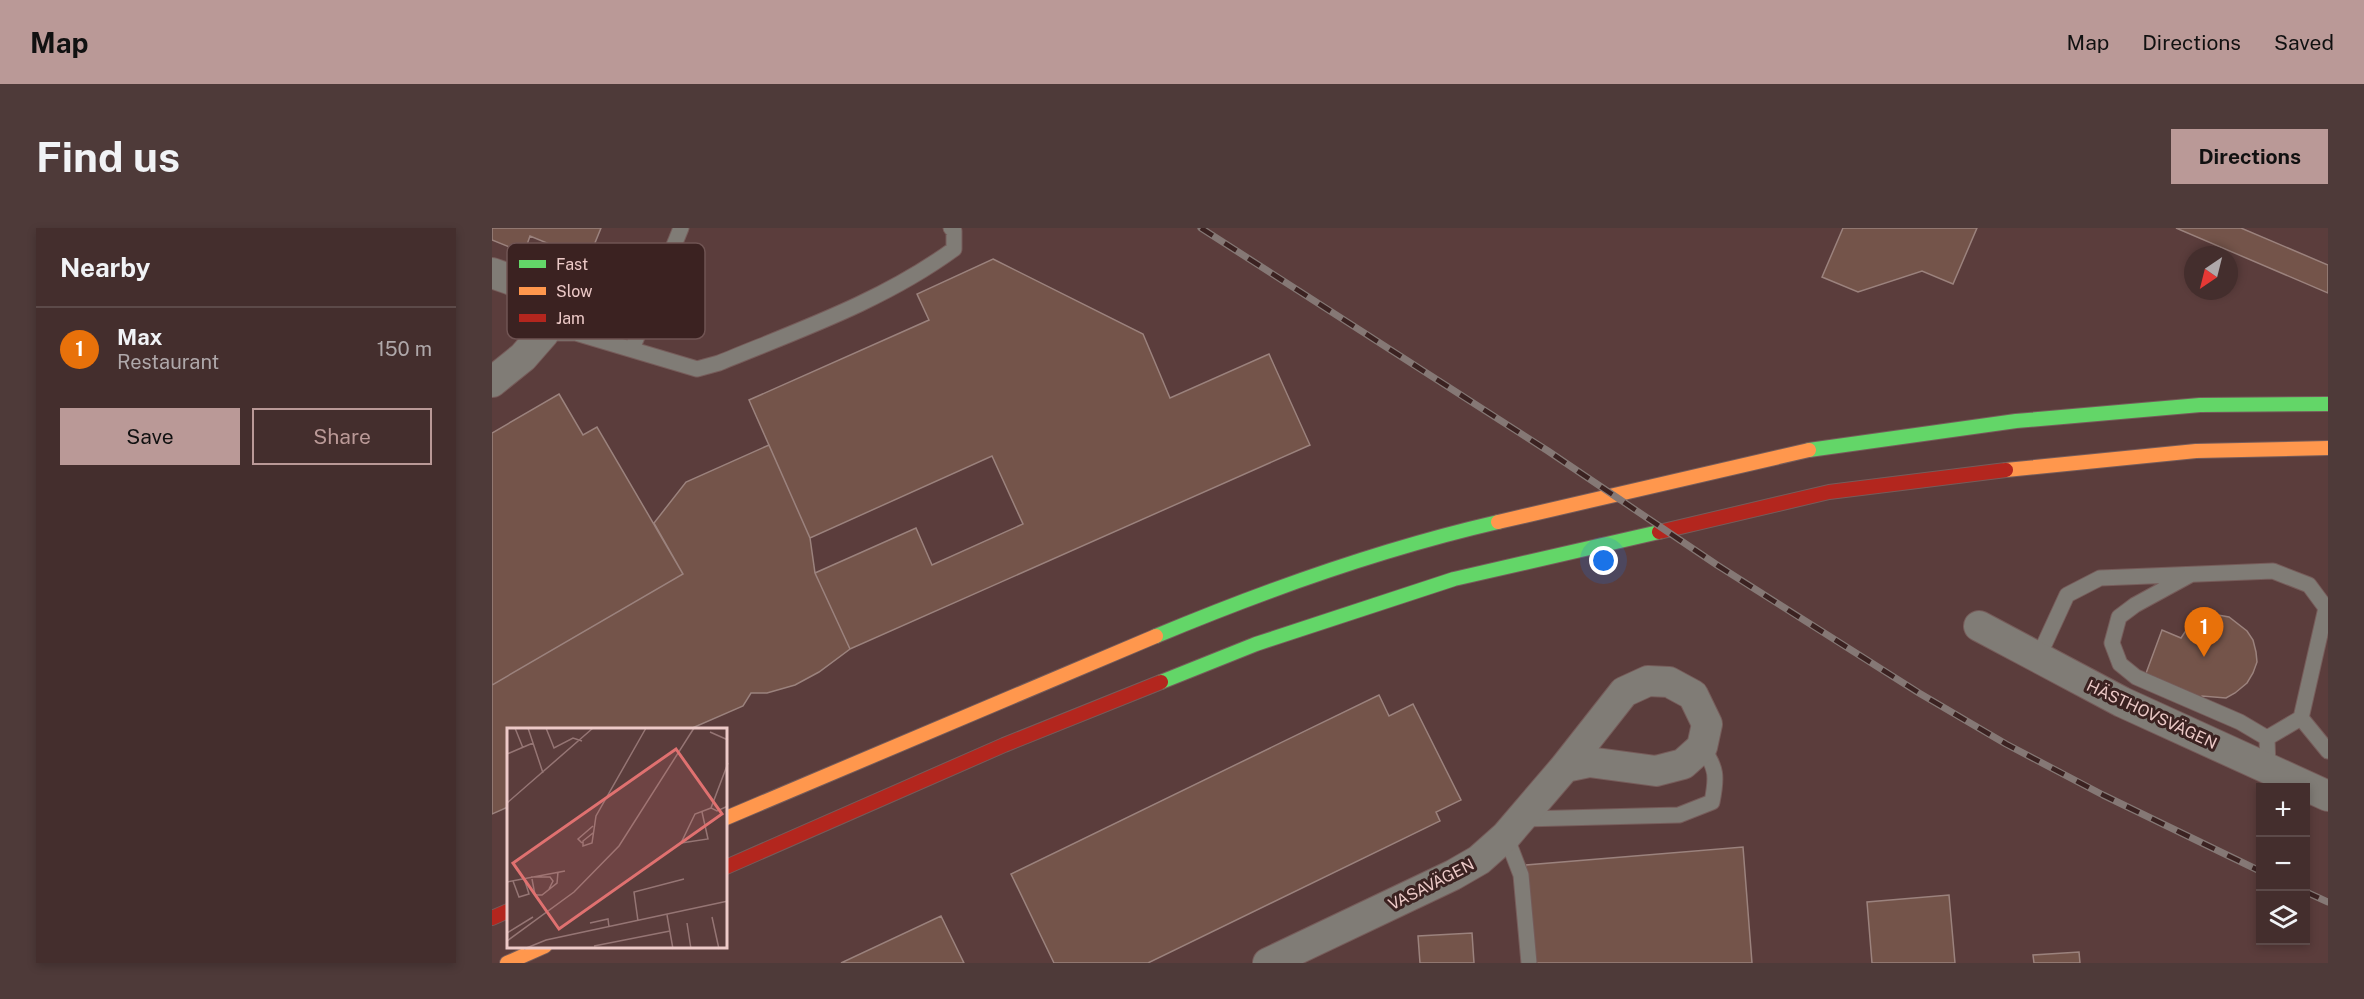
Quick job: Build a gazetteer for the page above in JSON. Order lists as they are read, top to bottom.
{
  "streets": {
    "street": ["HÄSTHOVSVÄGEN", "VASAVÄGEN"]
  },
  "legend": ["Fast", "Slow", "Jam"],
  "north": "bottom left",
  "page": {
    "header": "Map",
    "nav": ["Map", "Directions", "Saved"],
    "buttons": [
      "Directions",
      ["Save", "Share"]
    ],
    "title": "Find us",
    "heading": "Nearby",
    "list": [
      {
        "mark": "1",
        "name": "Max",
        "note": "Restaurant",
        "value": "150 m"
      }
    ],
    "pins": "1",
    "map_buttons": ["+", "−"]
  }
}
